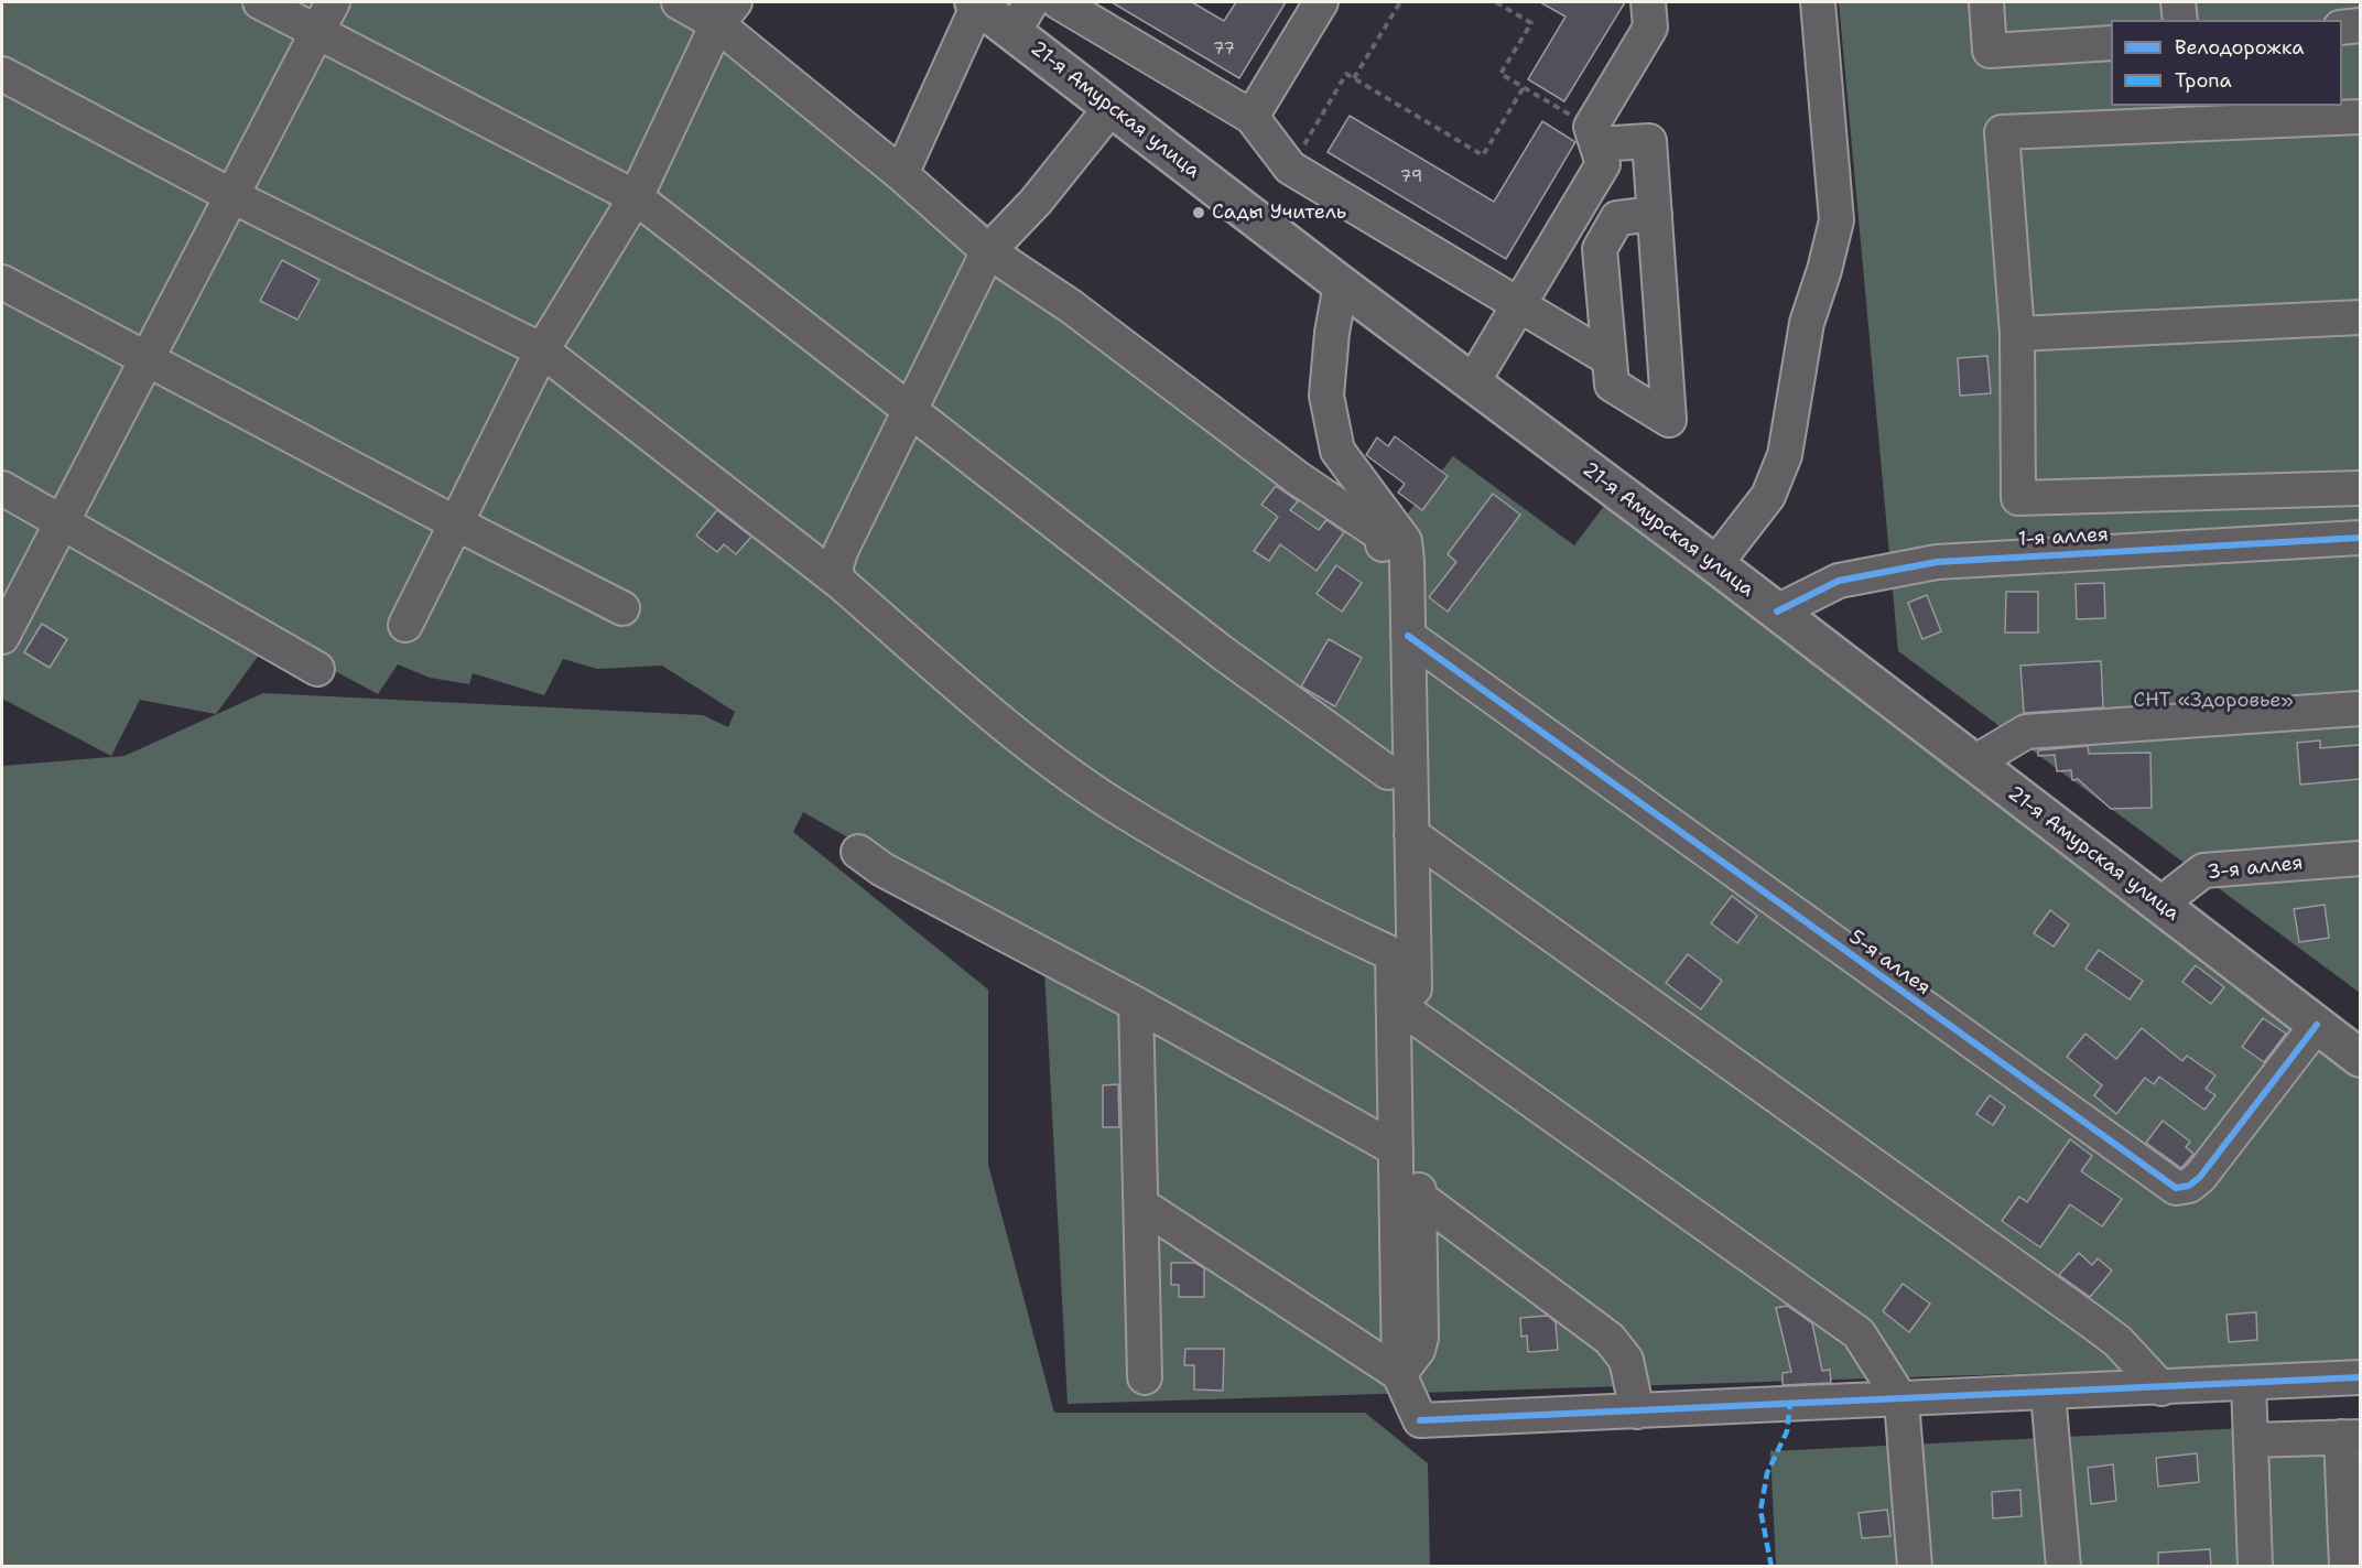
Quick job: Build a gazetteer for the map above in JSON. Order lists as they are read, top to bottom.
{
  "streets": {
    "main road": ["21-я Амурская улица"],
    "street": ["1-я аллея", "3-я аллея", "5-я аллея"]
  },
  "crossings": [
    ["21-я Амурская улица", "1-я аллея"],
    ["21-я Амурская улица", "3-я аллея"],
    ["21-я Амурская улица", "5-я аллея"]
  ],
  "parks": ["СНТ «Здоровье»"],
  "places": ["Сады Учитель"],
  "house_numbers": ["77", "79"],
  "legend": ["Велодорожка", "Тропа"]
}
